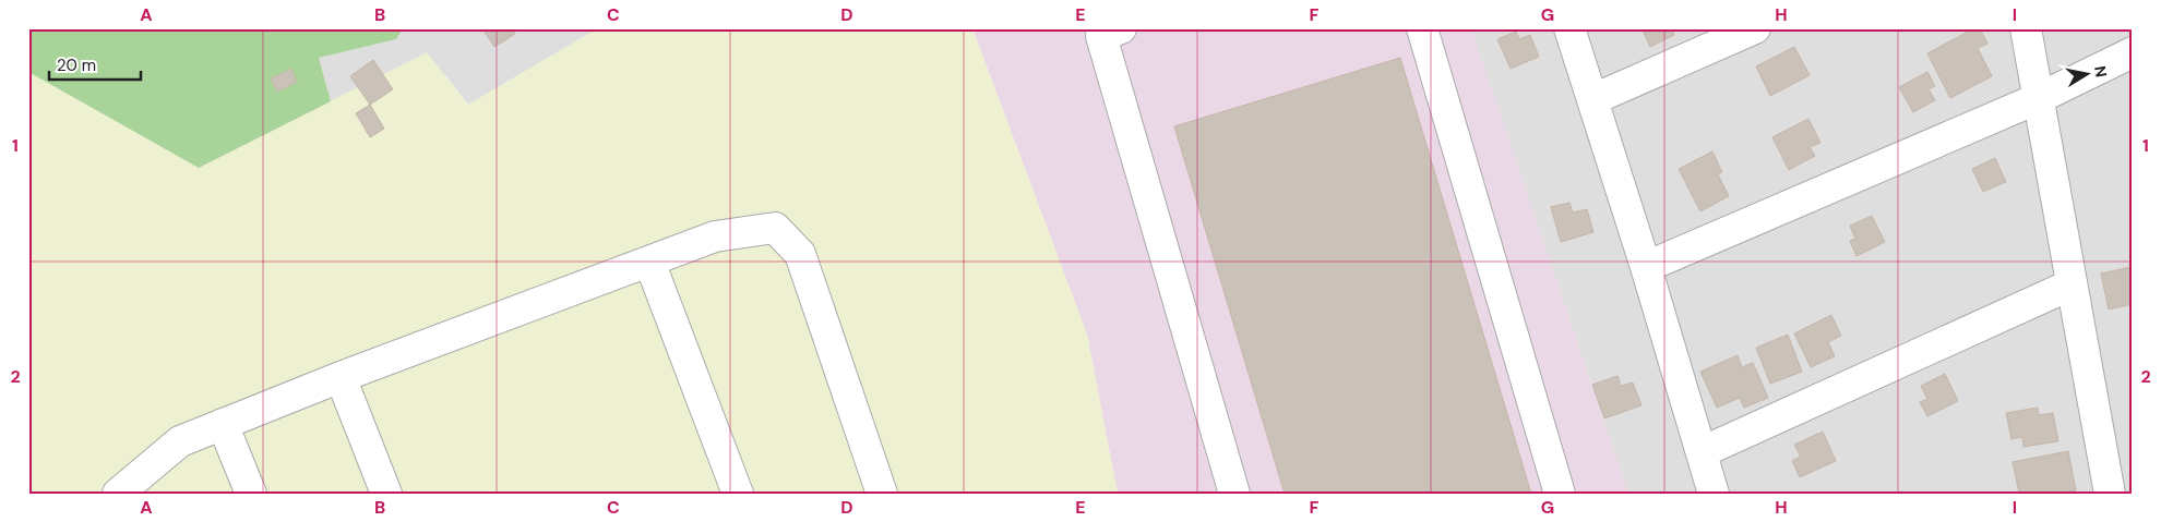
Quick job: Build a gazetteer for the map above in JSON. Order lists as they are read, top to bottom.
{
  "scale_bar": "20 m",
  "north": "right",
  "grid": {
    "columns": [
      "A",
      "B",
      "C",
      "D",
      "E",
      "F",
      "G",
      "H",
      "I"
    ],
    "rows": ["1", "2"]
  }
}
